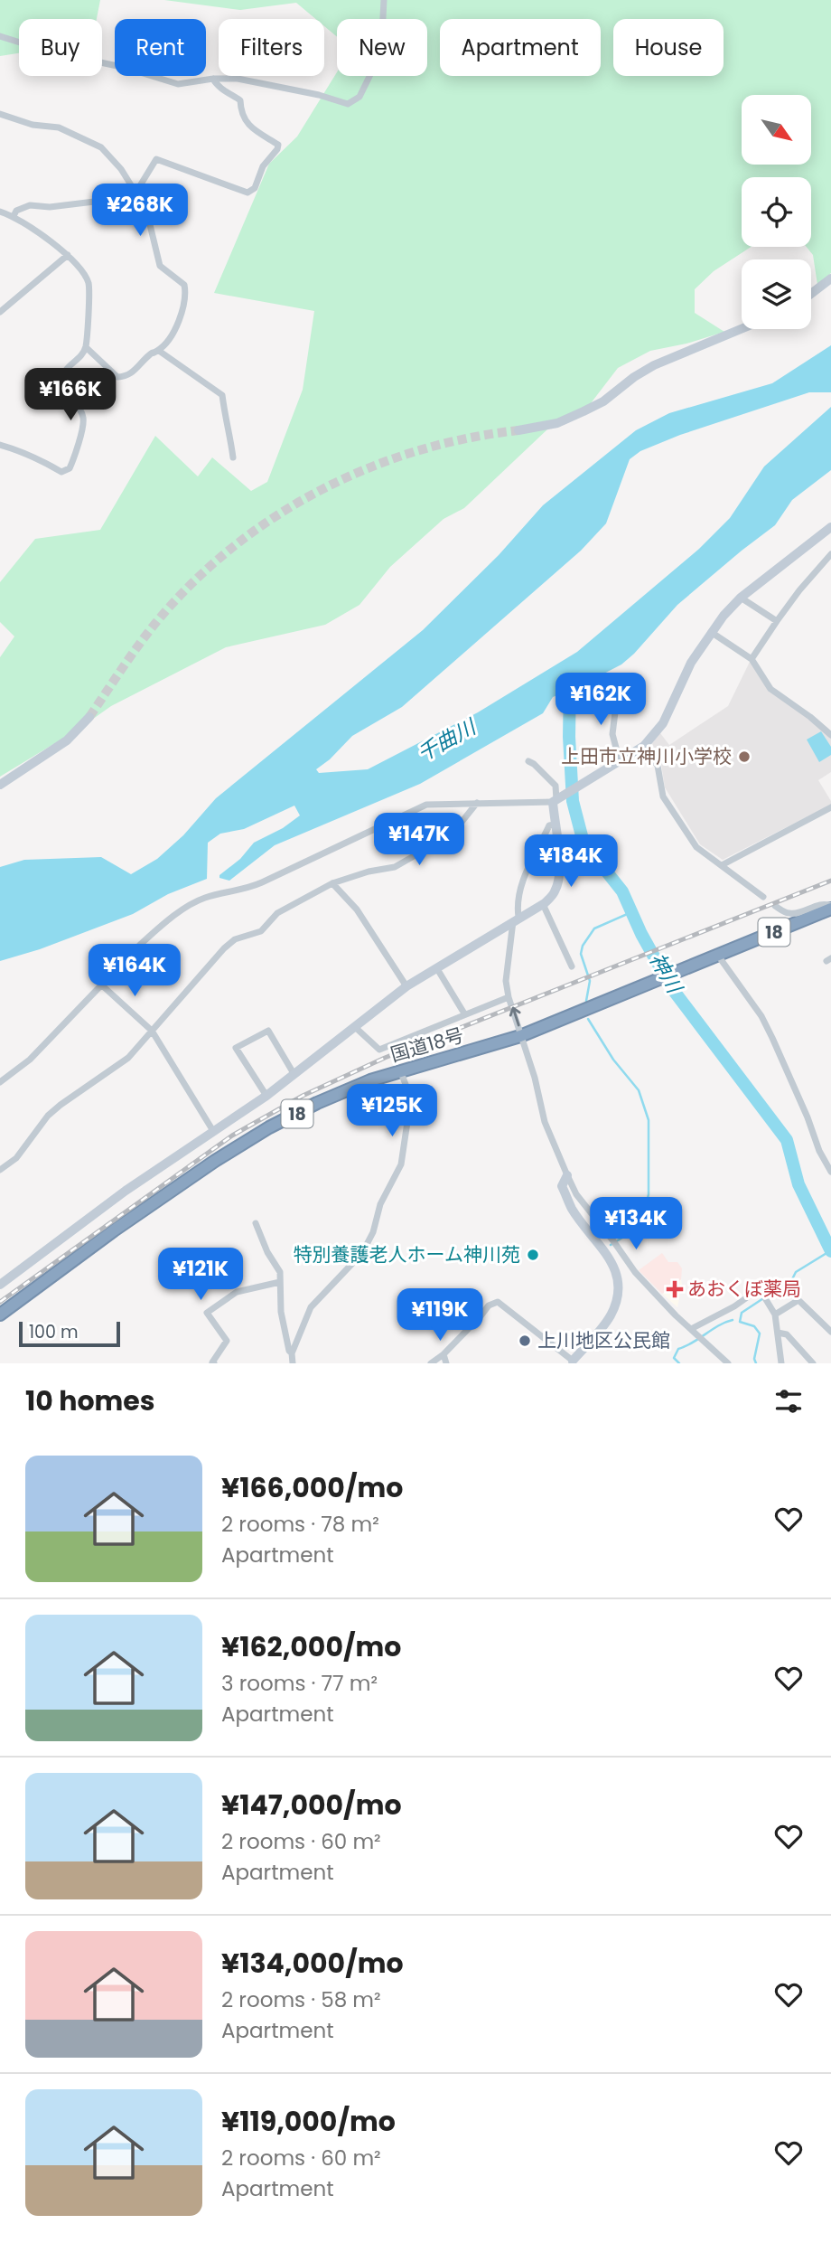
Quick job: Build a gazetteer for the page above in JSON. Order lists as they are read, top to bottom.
{
  "streets": {
    "highway": ["18", "国道18号"]
  },
  "water": ["千曲川", "神川"],
  "places": {
    "other": ["上田市立神川小学校", "特別養護老人ホーム神川苑", "上川地区公民館"],
    "health": ["あおくぼ薬局"]
  },
  "scale_bar": "100 m",
  "north": "bottom right",
  "page": {
    "chip": [
      "Buy",
      "Rent",
      "Filters",
      "New",
      "Apartment",
      "House"
    ],
    "price": [
      "¥268K",
      "¥166K",
      "¥162K",
      "¥147K",
      "¥184K",
      "¥164K",
      "¥125K",
      "¥134K",
      "¥121K",
      "¥119K"
    ],
    "scale": "100 m",
    "heading": "10 homes",
    "list": [
      {
        "name": "¥166,000/mo",
        "note": "2 rooms · 78 m² · Apartment"
      },
      {
        "name": "¥162,000/mo",
        "note": "3 rooms · 77 m² · Apartment"
      },
      {
        "name": "¥147,000/mo",
        "note": "2 rooms · 60 m² · Apartment"
      },
      {
        "name": "¥134,000/mo",
        "note": "2 rooms · 58 m² · Apartment"
      },
      {
        "name": "¥119,000/mo",
        "note": "2 rooms · 60 m² · Apartment"
      }
    ]
  }
}
